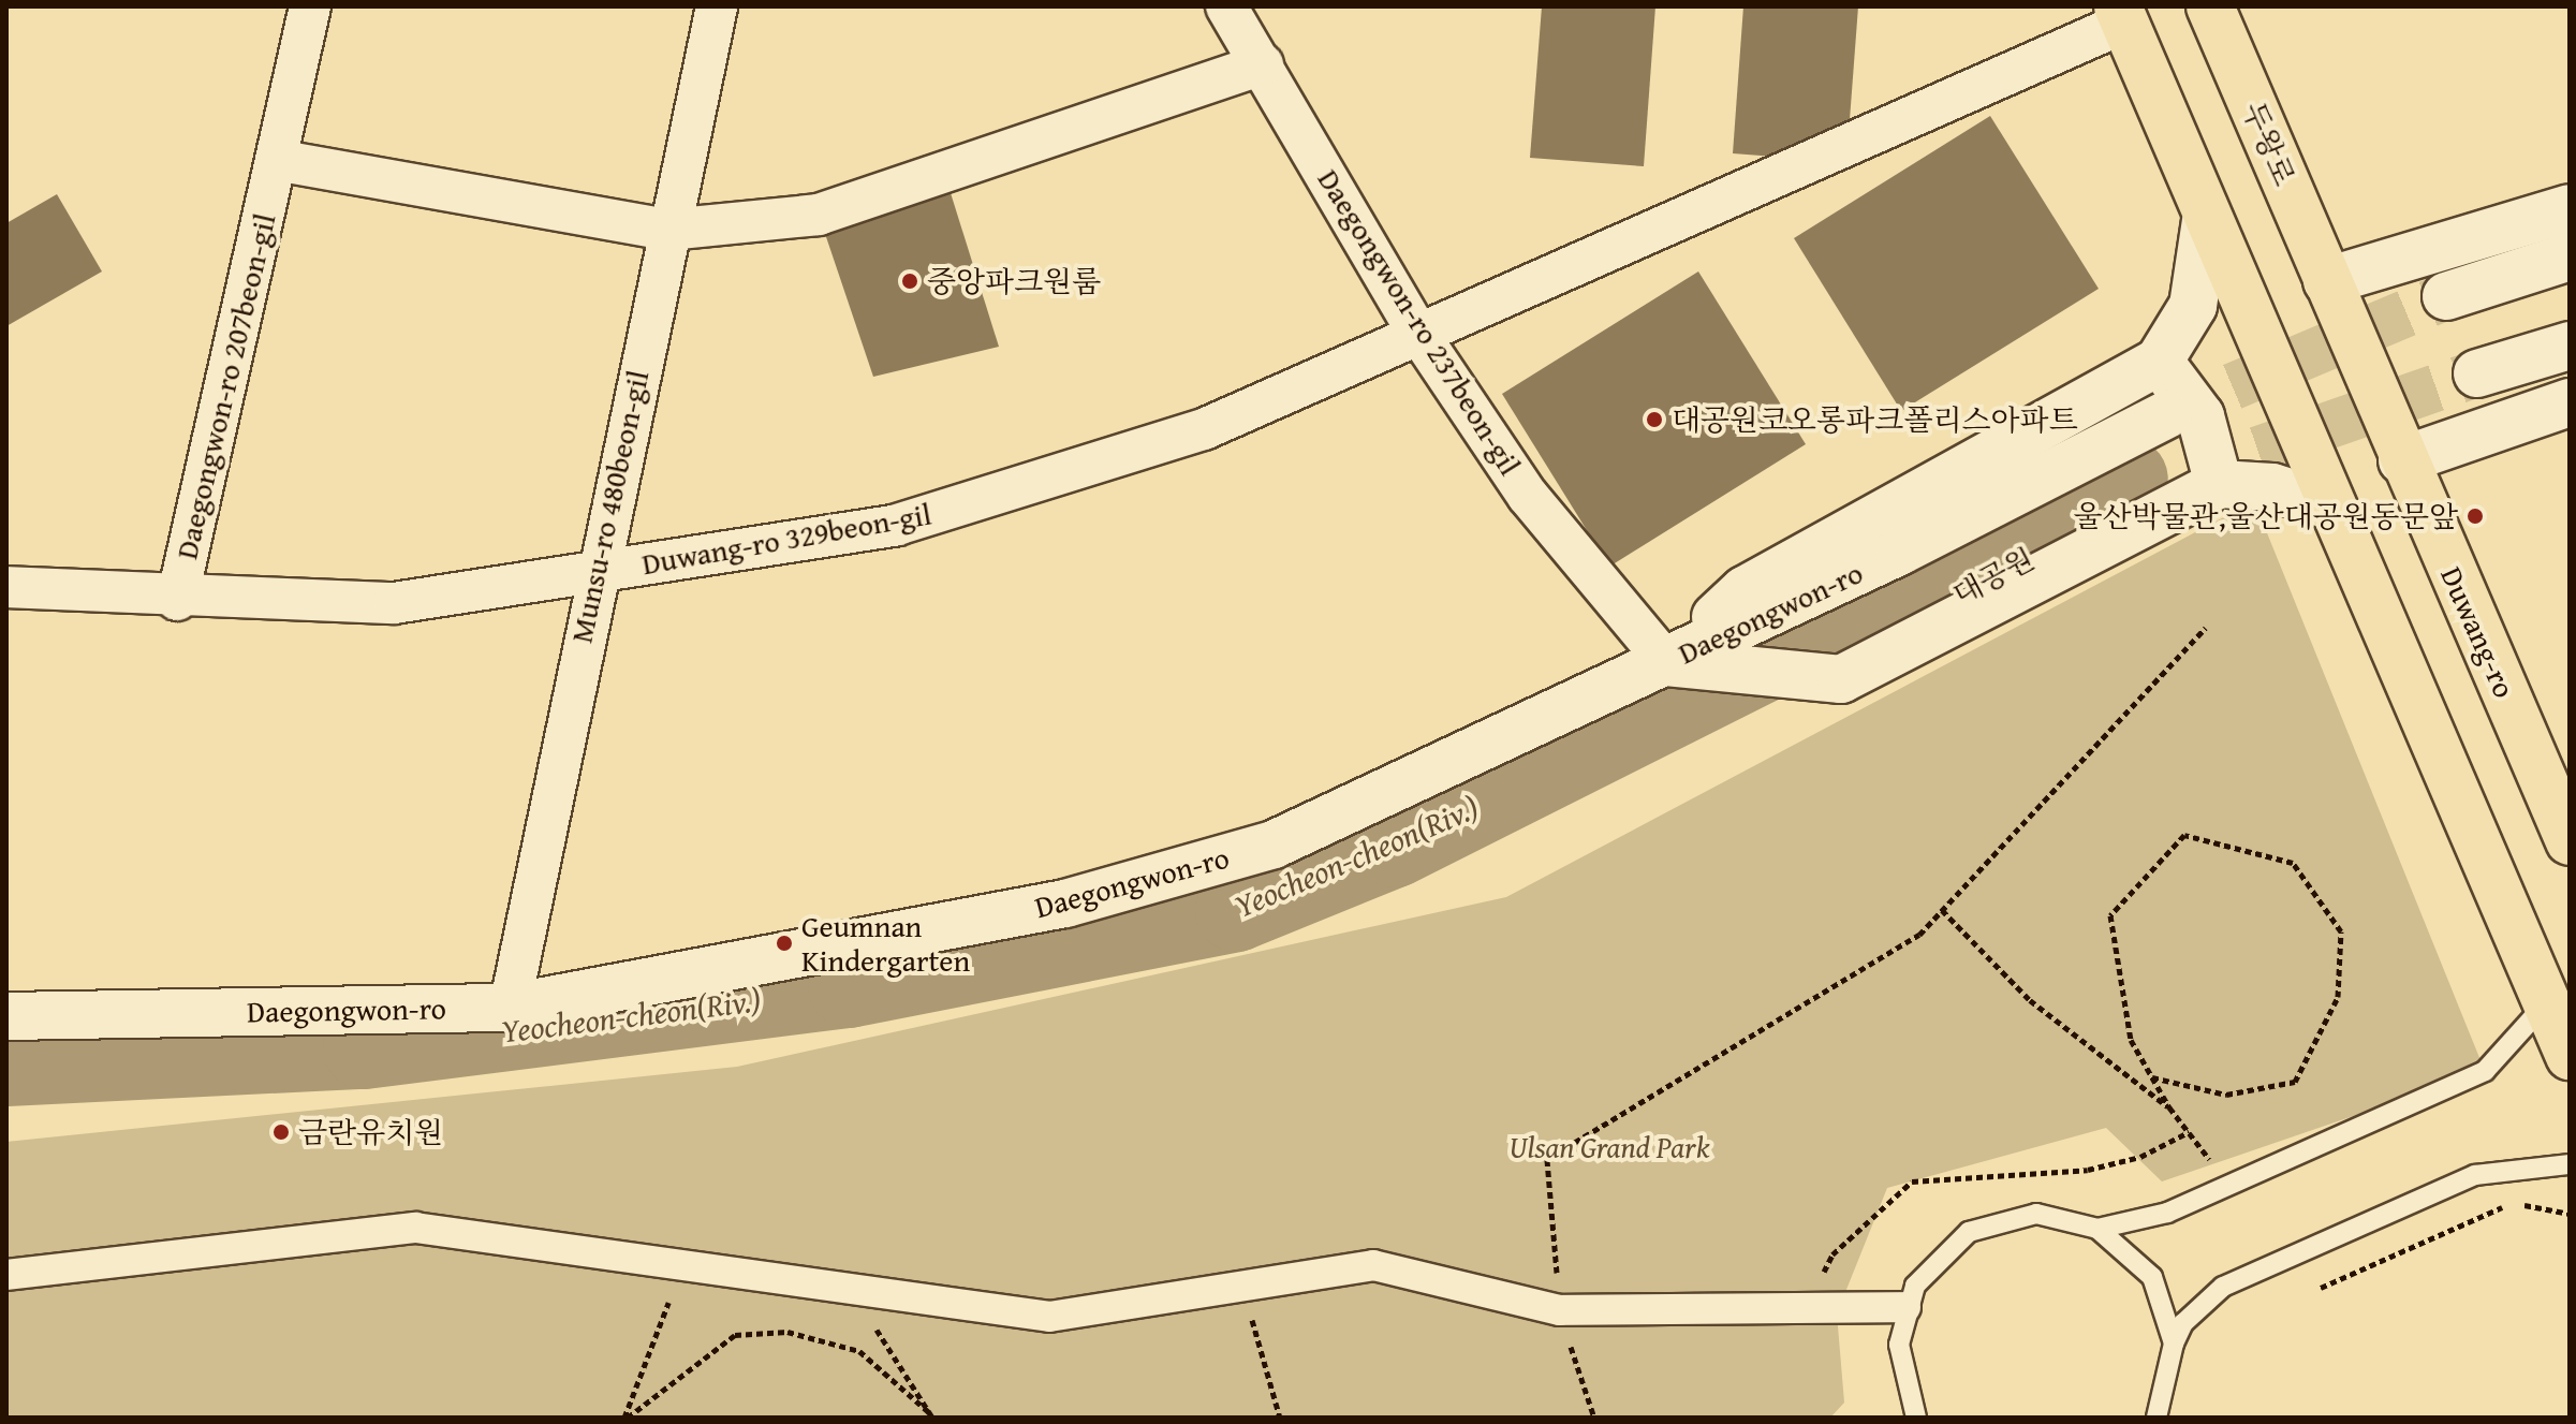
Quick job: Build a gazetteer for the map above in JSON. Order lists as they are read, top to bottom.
{
  "streets": {
    "main road": ["두왕로", "Duwang-ro"],
    "street": [
      "Daegongwon-ro 237beon-gil",
      "Daegongwon-ro 207beon-gil",
      "Munsu-ro 480beon-gil",
      "Duwang-ro 329beon-gil",
      "Daegongwon-ro"
    ]
  },
  "crossings": [
    ["두왕로", "Duwang-ro"],
    ["Daegongwon-ro 237beon-gil", "Duwang-ro 329beon-gil"],
    ["Daegongwon-ro 237beon-gil", "Daegongwon-ro"],
    ["Daegongwon-ro 207beon-gil", "Duwang-ro 329beon-gil"],
    ["Munsu-ro 480beon-gil", "Duwang-ro 329beon-gil"],
    ["Munsu-ro 480beon-gil", "Daegongwon-ro"]
  ],
  "water": ["Yeocheon-cheon(Riv.)"],
  "parks": ["Ulsan Grand Park"],
  "places": [
    "중앙파크원룸",
    "대공원코오롱파크폴리스아파트",
    "울산박물관,울산대공원동문앞",
    "Geumnan Kindergarten",
    "금란유치원"
  ]
}
